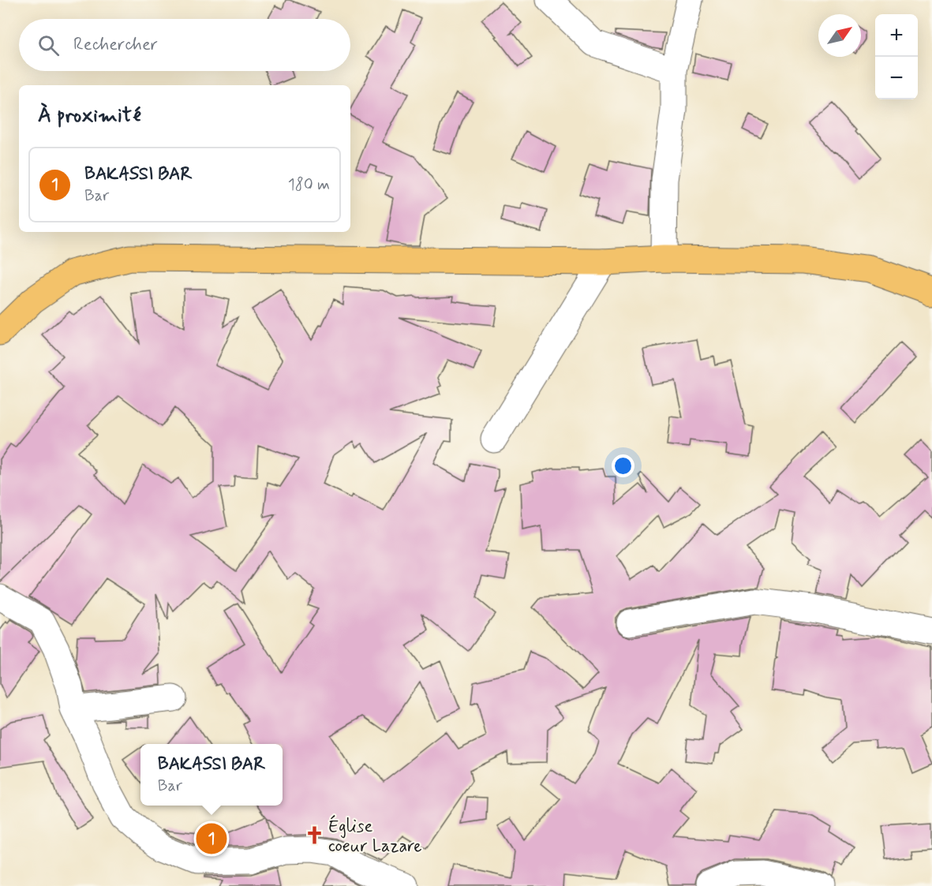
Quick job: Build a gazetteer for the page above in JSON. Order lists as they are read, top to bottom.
{
  "places": {
    "church": ["Église coeur Lazare"]
  },
  "north": "top right",
  "page": {
    "map_buttons": ["+", "−"],
    "search": "Rechercher",
    "heading": "À proximité",
    "list": [
      {
        "mark": "1",
        "name": "BAKASSI BAR",
        "note": "Bar",
        "value": "180 m"
      }
    ],
    "popup": ["BAKASSI BAR", "Bar"],
    "pins": "1"
  }
}
